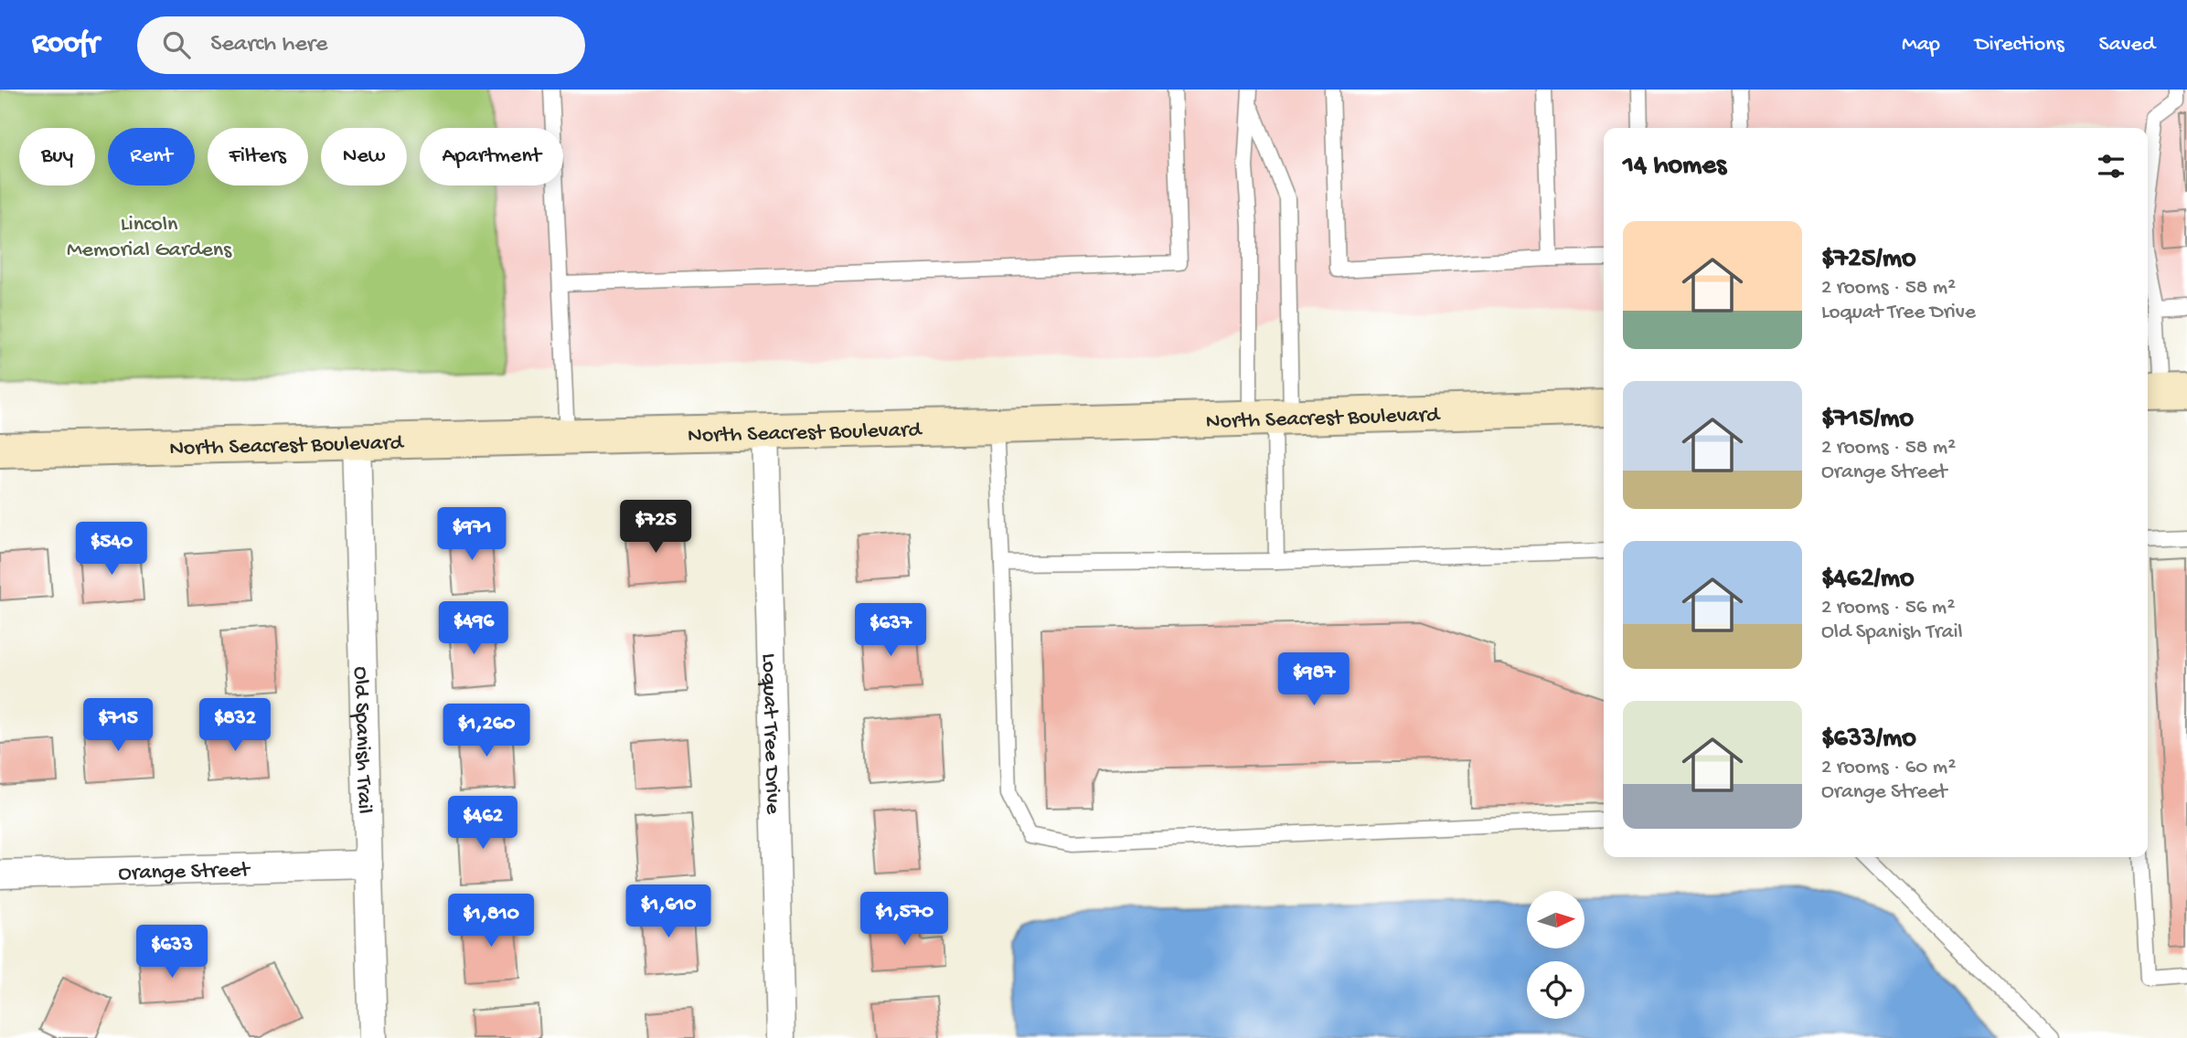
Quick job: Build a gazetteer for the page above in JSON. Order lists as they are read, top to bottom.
{
  "streets": {
    "street": [
      "North Seacrest Boulevard",
      "Loquat Tree Drive",
      "Old Spanish Trail",
      "Orange Street"
    ]
  },
  "crossings": [
    ["North Seacrest Boulevard", "Loquat Tree Drive"],
    ["North Seacrest Boulevard", "Old Spanish Trail"],
    ["Old Spanish Trail", "Orange Street"]
  ],
  "parks": ["Lincoln Memorial Gardens"],
  "north": "right",
  "page": {
    "header": "Roofr",
    "search": "Search here",
    "nav": ["Map", "Directions", "Saved"],
    "chip": [
      "Buy",
      "Rent",
      "Filters",
      "New",
      "Apartment"
    ],
    "heading": "14 homes",
    "list": [
      {
        "name": "$725/mo",
        "note": "2 rooms · 58 m² · Loquat Tree Drive"
      },
      {
        "name": "$715/mo",
        "note": "2 rooms · 58 m² · Orange Street"
      },
      {
        "name": "$462/mo",
        "note": "2 rooms · 56 m² · Old Spanish Trail"
      },
      {
        "name": "$633/mo",
        "note": "2 rooms · 60 m² · Orange Street"
      }
    ],
    "price": [
      "$725",
      "$971",
      "$540",
      "$496",
      "$637",
      "$987",
      "$715",
      "$832",
      "$1,260",
      "$462",
      "$1,610",
      "$1,570",
      "$1,810",
      "$633"
    ]
  }
}
